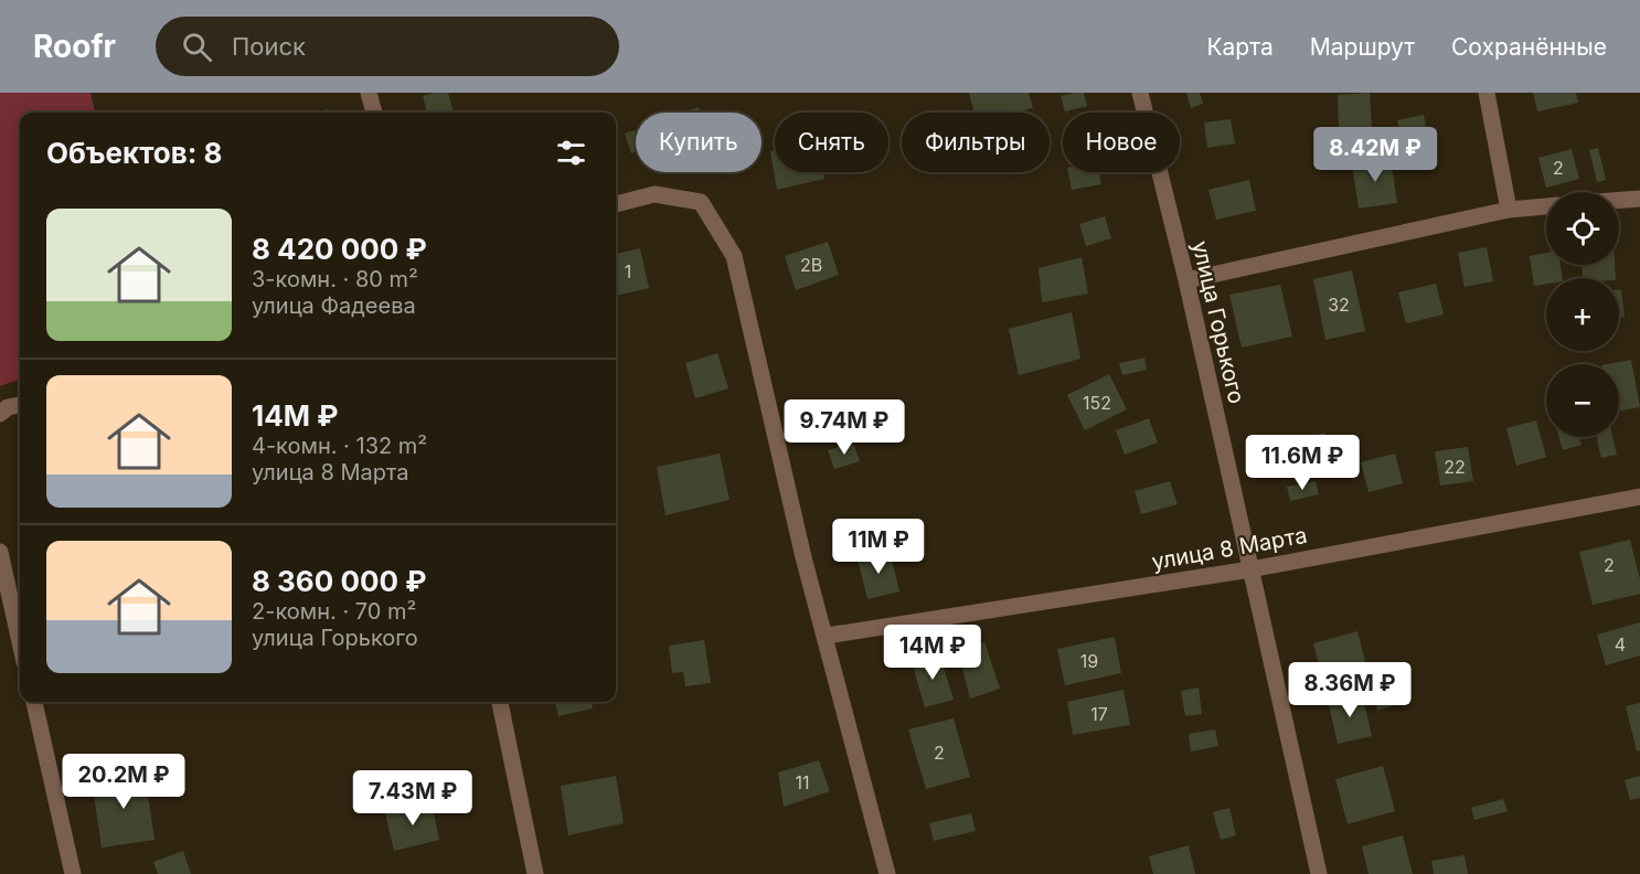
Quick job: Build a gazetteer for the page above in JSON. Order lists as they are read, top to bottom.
{
  "streets": {
    "street": ["улица Горького", "улица 8 Марта"]
  },
  "crossings": [
    ["улица Горького", "улица 8 Марта"]
  ],
  "house_numbers": [
    "2",
    "2В",
    "1",
    "32",
    "152",
    "22",
    "2",
    "4",
    "19",
    "17",
    "2",
    "11"
  ],
  "page": {
    "header": "Roofr",
    "search": "Поиск",
    "nav": ["Карта", "Маршрут", "Сохранённые"],
    "chip": [
      "Купить",
      "Снять",
      "Фильтры",
      "Новое"
    ],
    "heading": "Объектов: 8",
    "price": [
      "8.42M ₽",
      "9.74M ₽",
      "11.6M ₽",
      "11M ₽",
      "14M ₽",
      "8.36M ₽",
      "20.2M ₽",
      "7.43M ₽"
    ],
    "map_buttons": ["+", "−"],
    "list": [
      {
        "name": "8 420 000 ₽",
        "note": "3-комн. · 80 m² · улица Фадеева"
      },
      {
        "name": "14M ₽",
        "note": "4-комн. · 132 m² · улица 8 Марта"
      },
      {
        "name": "8 360 000 ₽",
        "note": "2-комн. · 70 m² · улица Горького"
      }
    ]
  }
}
